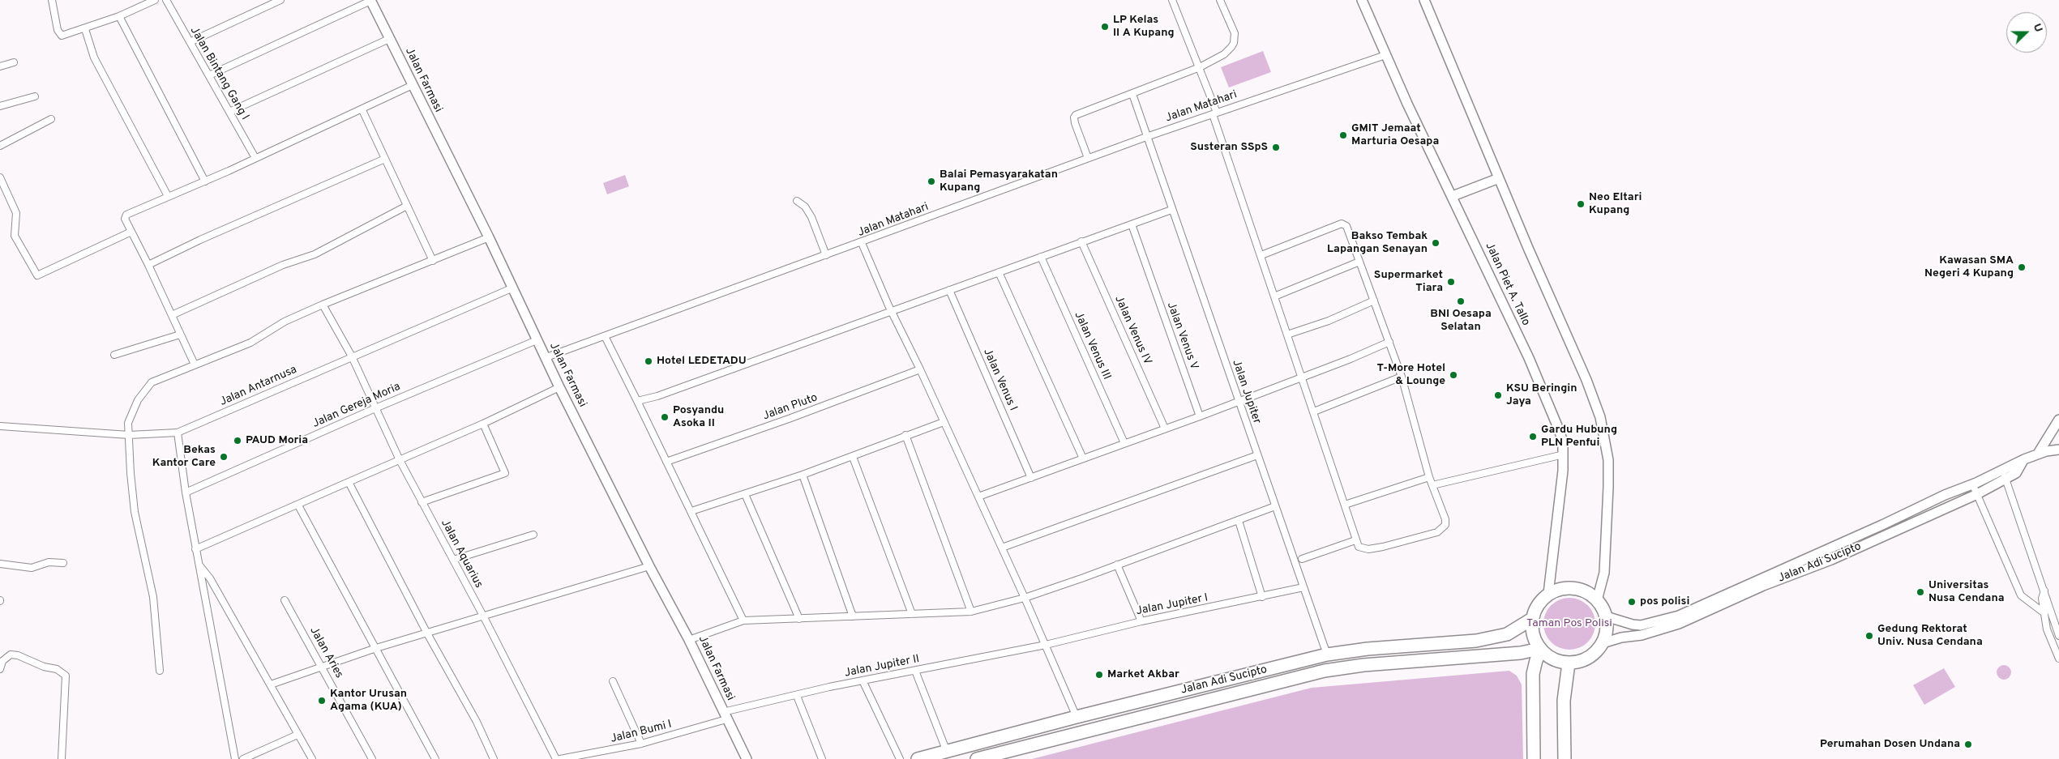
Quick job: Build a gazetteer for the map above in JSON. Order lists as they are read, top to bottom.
{
  "streets": {
    "highway": ["Jalan Adi Sucipto"],
    "main road": ["Jalan Farmasi", "Jalan Piet A. Tallo"],
    "street": [
      "Jalan Bintang Gang I",
      "Jalan Matahari",
      "Jalan Venus IV",
      "Jalan Venus V",
      "Jalan Venus III",
      "Jalan Venus I",
      "Jalan Antarnusa",
      "Jalan Jupiter",
      "Jalan Gereja Moria",
      "Jalan Pluto",
      "Jalan Aquarius",
      "Jalan Jupiter I",
      "Jalan Aries",
      "Jalan Jupiter II",
      "Jalan Bumi I"
    ]
  },
  "crossings": [
    ["Jalan Farmasi", "Jalan Matahari"],
    ["Jalan Farmasi", "Jalan Antarnusa"],
    ["Jalan Farmasi", "Jalan Gereja Moria"],
    ["Jalan Farmasi", "Jalan Jupiter II"],
    ["Jalan Farmasi", "Jalan Bumi I"],
    ["Jalan Matahari", "Jalan Piet A. Tallo"],
    ["Jalan Matahari", "Jalan Jupiter"],
    ["Jalan Piet A. Tallo", "Jalan Adi Sucipto"],
    ["Jalan Antarnusa", "Jalan Aquarius"],
    ["Jalan Jupiter", "Jalan Adi Sucipto"],
    ["Jalan Jupiter", "Jalan Jupiter I"],
    ["Jalan Gereja Moria", "Jalan Aquarius"],
    ["Jalan Jupiter I", "Jalan Jupiter II"],
    ["Jalan Jupiter II", "Jalan Bumi I"]
  ],
  "parks": ["Taman Pos Polisi"],
  "places": [
    "LP Kelas II A Kupang",
    "GMIT Jemaat Marturia Oesapa",
    "Susteran SSpS",
    "Balai Pemasyarakatan Kupang",
    "Neo Eltari Kupang",
    "Bakso Tembak Lapangan Senayan",
    "Kawasan SMA Negeri 4 Kupang",
    "Supermarket Tiara",
    "BNI Oesapa Selatan",
    "Hotel LEDETADU",
    "T-More Hotel & Lounge",
    "KSU Beringin Jaya",
    "Posyandu Asoka II",
    "Gardu Hubung PLN Penfui",
    "PAUD Moria",
    "Bekas Kantor Care",
    "Universitas Nusa Cendana",
    "pos polisi",
    "Gedung Rektorat Univ. Nusa Cendana",
    "Market Akbar",
    "Kantor Urusan Agama (KUA)",
    "Perumahan Dosen Undana"
  ],
  "north": "right"
}
